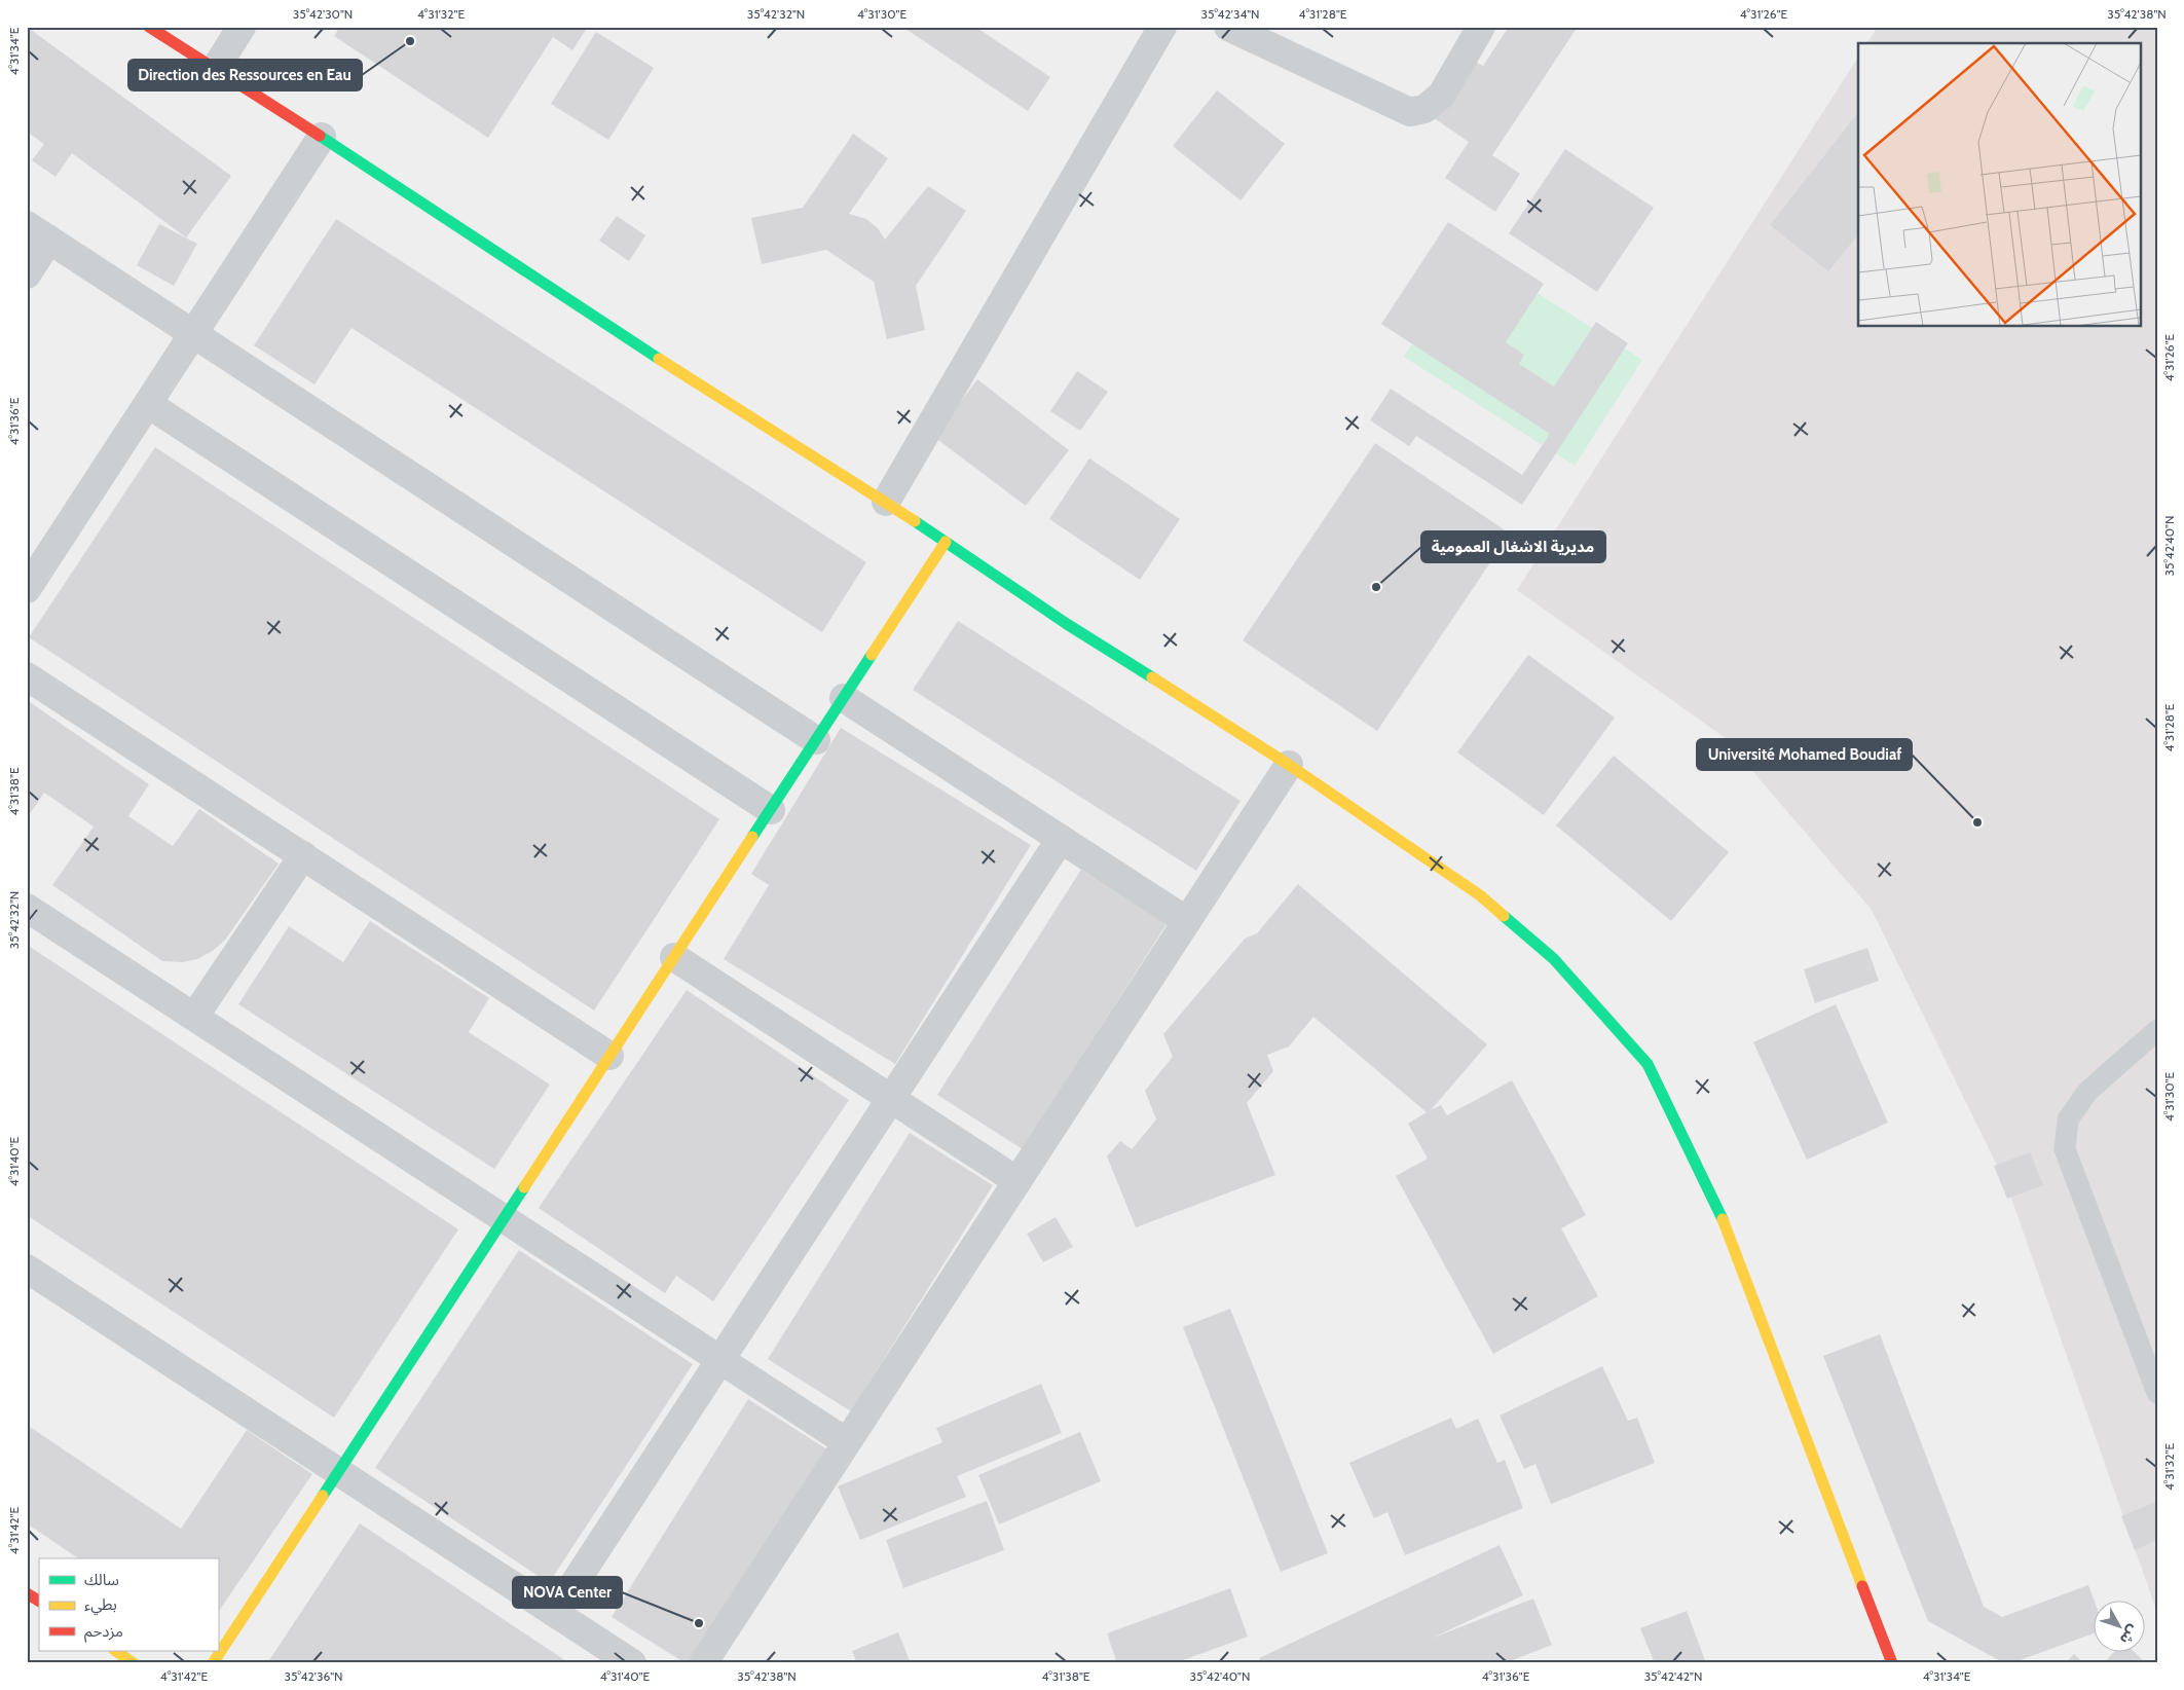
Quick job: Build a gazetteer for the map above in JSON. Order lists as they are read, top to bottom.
{
  "places": [
    "Direction des Ressources en Eau",
    "مديرية الاشغال العمومية",
    "Université Mohamed Boudiaf",
    "NOVA Center"
  ],
  "legend": ["سالك", "بطيء", "مزدحم"],
  "north": "bottom right",
  "coordinates": [
    "35°42'30\"N",
    "4°31'32\"E",
    "35°42'32\"N",
    "4°31'30\"E",
    "35°42'34\"N",
    "4°31'28\"E",
    "4°31'26\"E",
    "35°42'38\"N",
    "4°31'34\"E",
    "4°31'36\"E",
    "35°42'40\"N",
    "4°31'38\"E",
    "4°31'40\"E",
    "4°31'42\"E",
    "35°42'36\"N",
    "35°42'42\"N"
  ]
}
